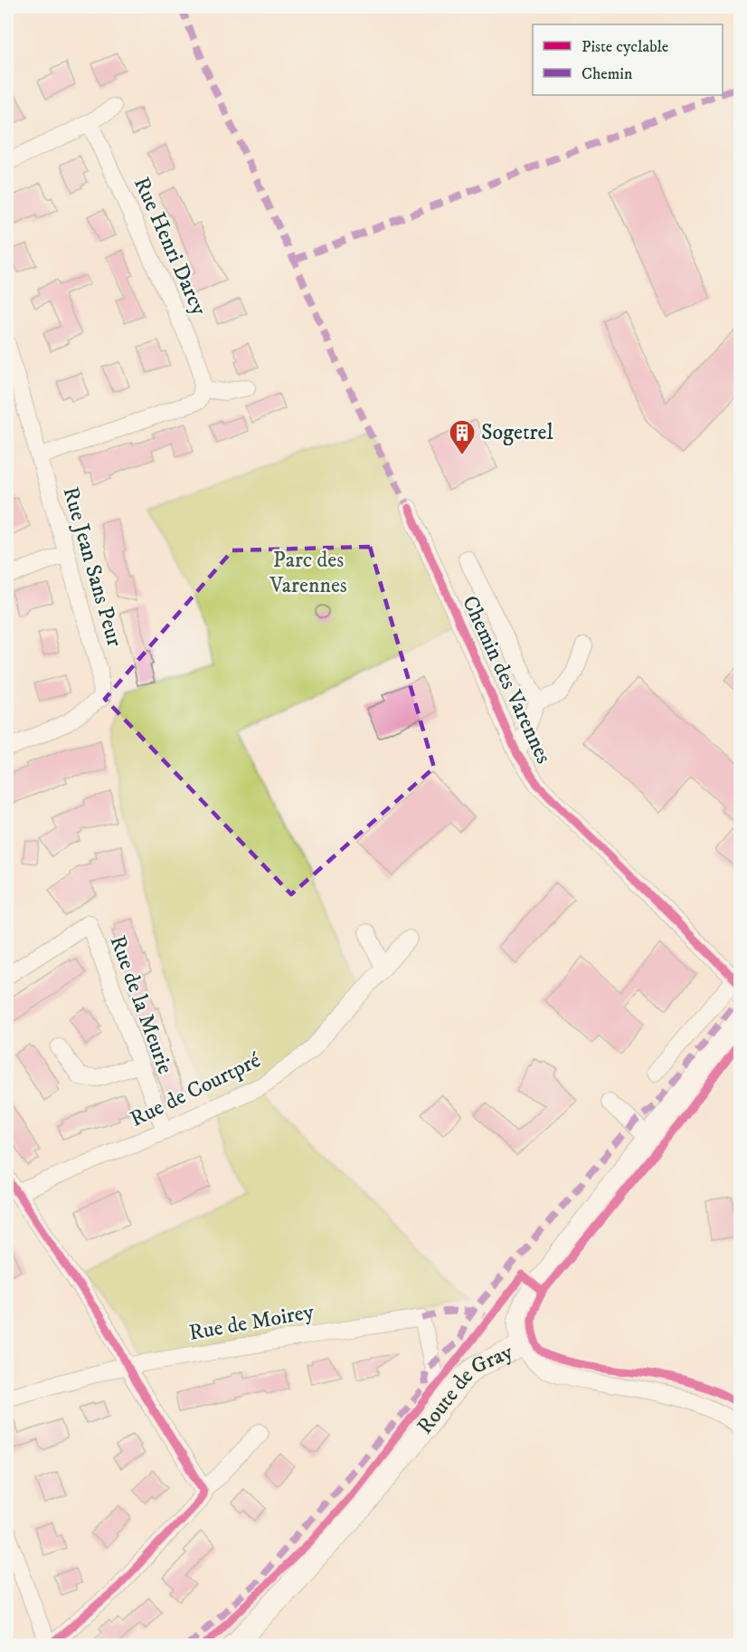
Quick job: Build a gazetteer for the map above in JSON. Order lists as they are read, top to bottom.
{
  "streets": {
    "main road": ["Route de Gray"],
    "street": [
      "Rue Henri Darcy",
      "Rue Jean Sans Peur",
      "Chemin des Varennes",
      "Rue de la Meurie",
      "Rue de Courtpré",
      "Rue de Moirey"
    ]
  },
  "crossings": [
    ["Rue de la Meurie", "Rue de Courtpré"],
    ["Rue de Moirey", "Route de Gray"]
  ],
  "parks": ["Parc des Varennes"],
  "places": {
    "building": ["Sogetrel"]
  },
  "legend": ["Piste cyclable", "Chemin"]
}
